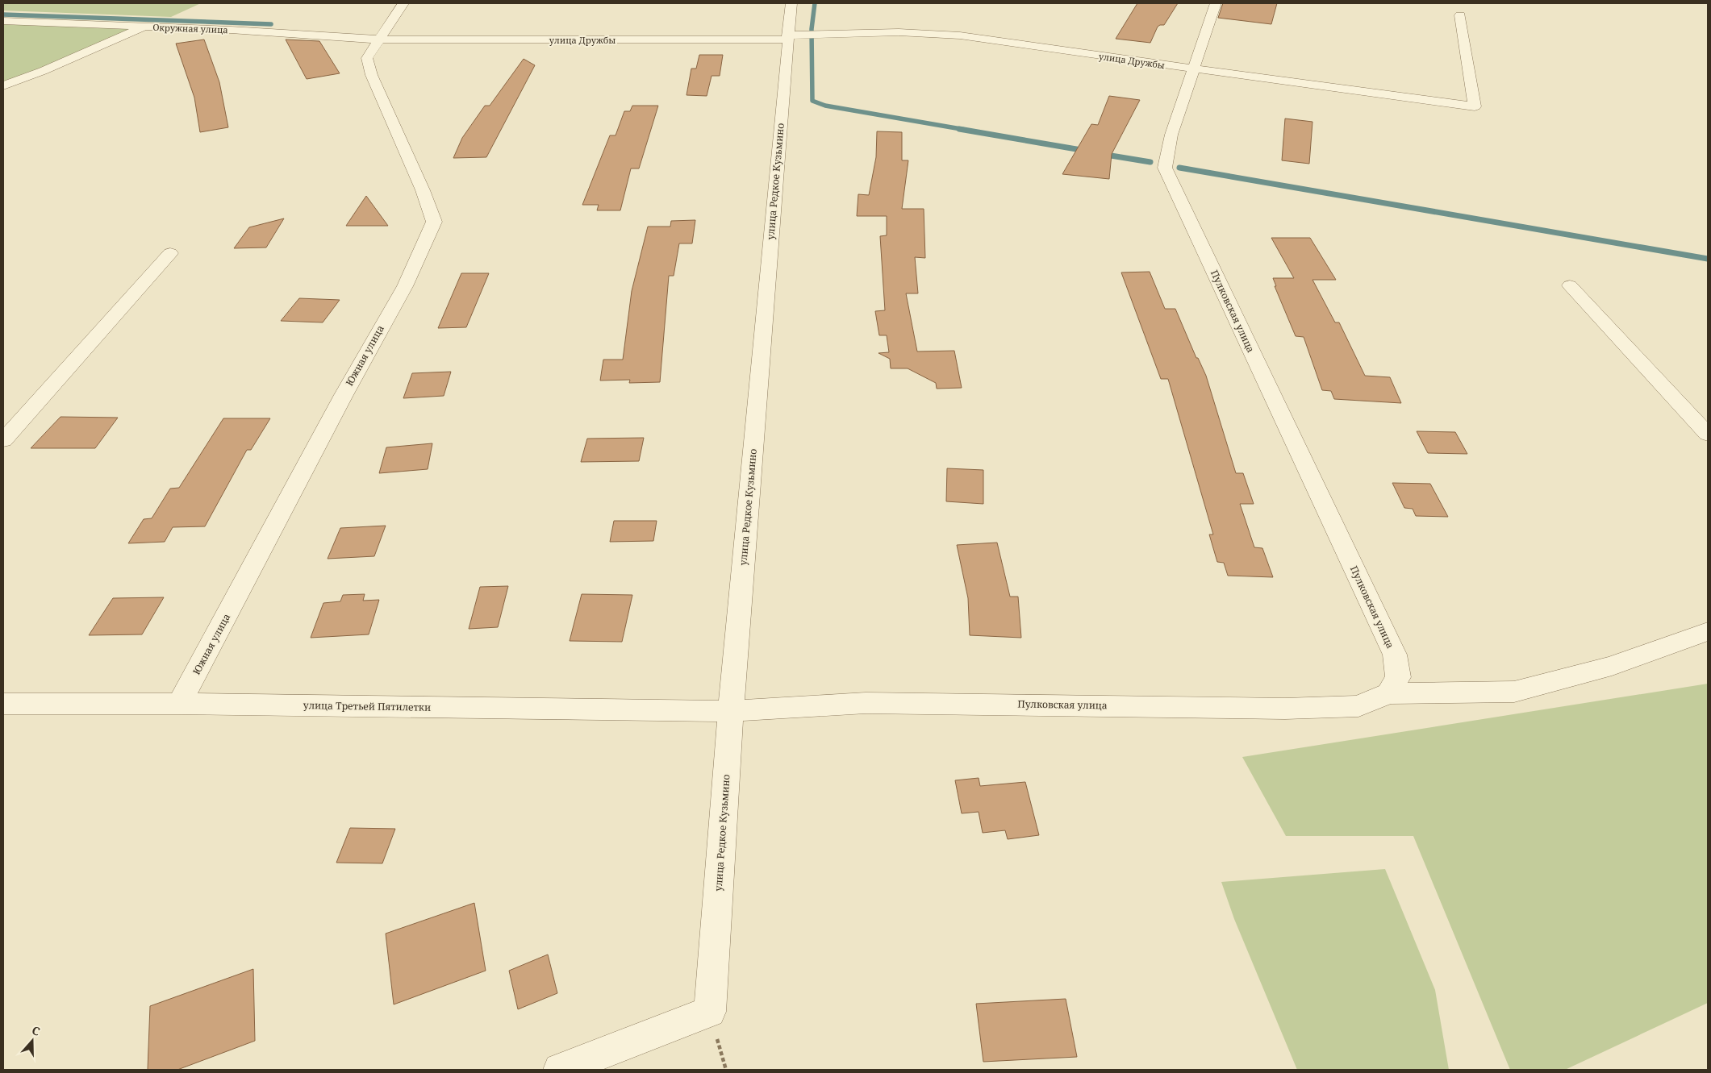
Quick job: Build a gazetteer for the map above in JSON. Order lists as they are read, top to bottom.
{
  "streets": {
    "street": [
      "Окружная улица",
      "улица Дружбы",
      "улица Редкое Кузьмино",
      "Пулковская улица",
      "Южная улица",
      "улица Третьей Пятилетки"
    ]
  },
  "crossings": [
    ["Окружная улица", "улица Дружбы"],
    ["Окружная улица", "Южная улица"],
    ["улица Дружбы", "улица Редкое Кузьмино"],
    ["улица Дружбы", "Пулковская улица"],
    ["улица Дружбы", "Южная улица"],
    ["улица Редкое Кузьмино", "Пулковская улица"],
    ["улица Редкое Кузьмино", "улица Третьей Пятилетки"],
    ["Пулковская улица", "улица Третьей Пятилетки"],
    ["Южная улица", "улица Третьей Пятилетки"]
  ],
  "north": "top"
}
